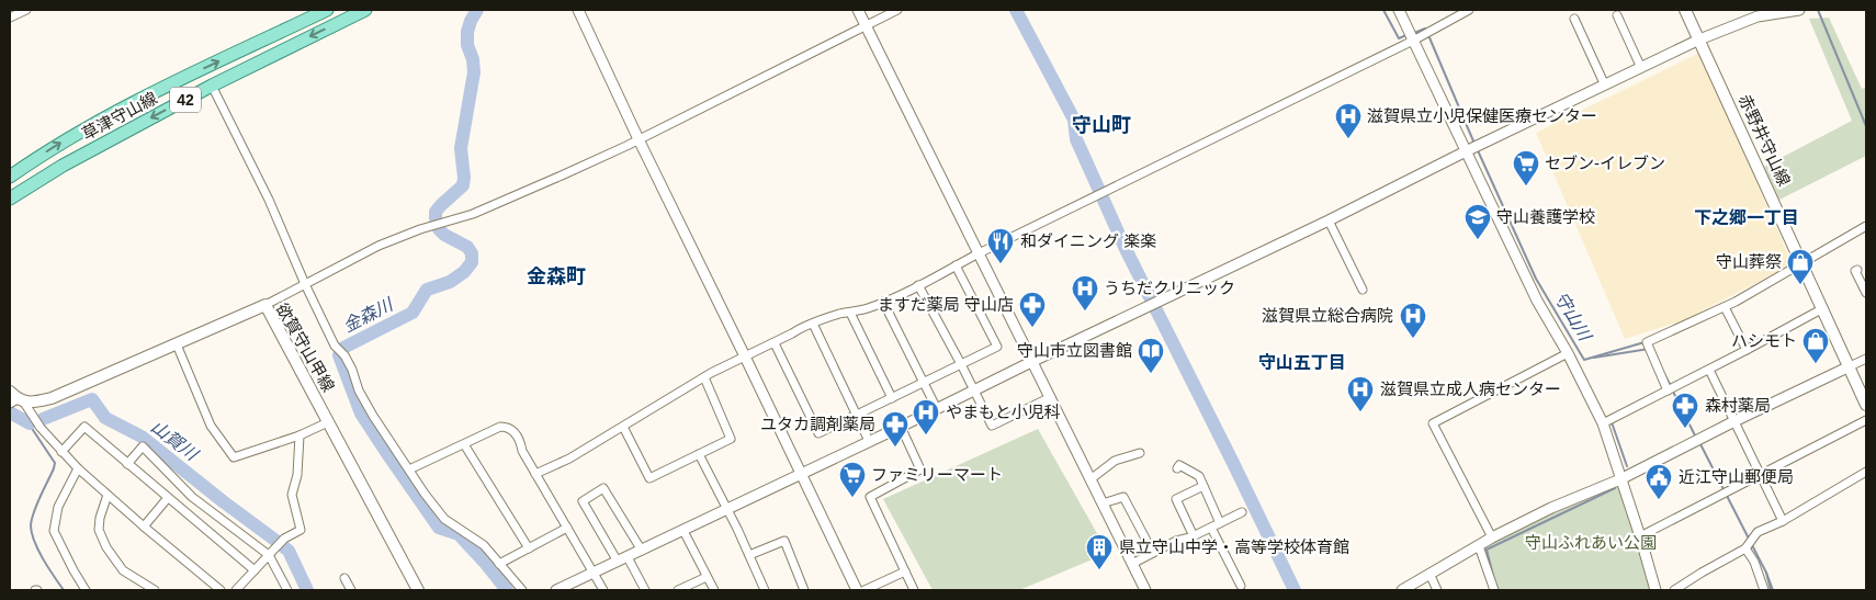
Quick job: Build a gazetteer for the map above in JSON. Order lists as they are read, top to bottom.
{
  "streets": {
    "main road": [
      "42",
      "草津守山線",
      "赤野井守山線",
      "欲賀守山甲線"
    ]
  },
  "districts": [
    "守山町",
    "下之郷一丁目",
    "金森町",
    "守山五丁目"
  ],
  "water": ["金森川", "守山川", "山賀川"],
  "parks": ["守山ふれあい公園"],
  "places": {
    "hospital": [
      "滋賀県立小児保健医療センター",
      "うちだクリニック",
      "滋賀県立総合病院",
      "滋賀県立成人病センター",
      "やまもと小児科"
    ],
    "supermarket": ["セブン-イレブン", "ファミリーマート"],
    "school or university": ["守山養護学校"],
    "restaurant": ["和ダイニング 楽楽"],
    "shop": ["守山葬祭", "ハシモト"],
    "pharmacy": ["ますだ薬局 守山店", "森村薬局", "ユタカ調剤薬局"],
    "library": ["守山市立図書館"],
    "public building": ["近江守山郵便局"],
    "building": ["県立守山中学・高等学校体育館"]
  }
}
